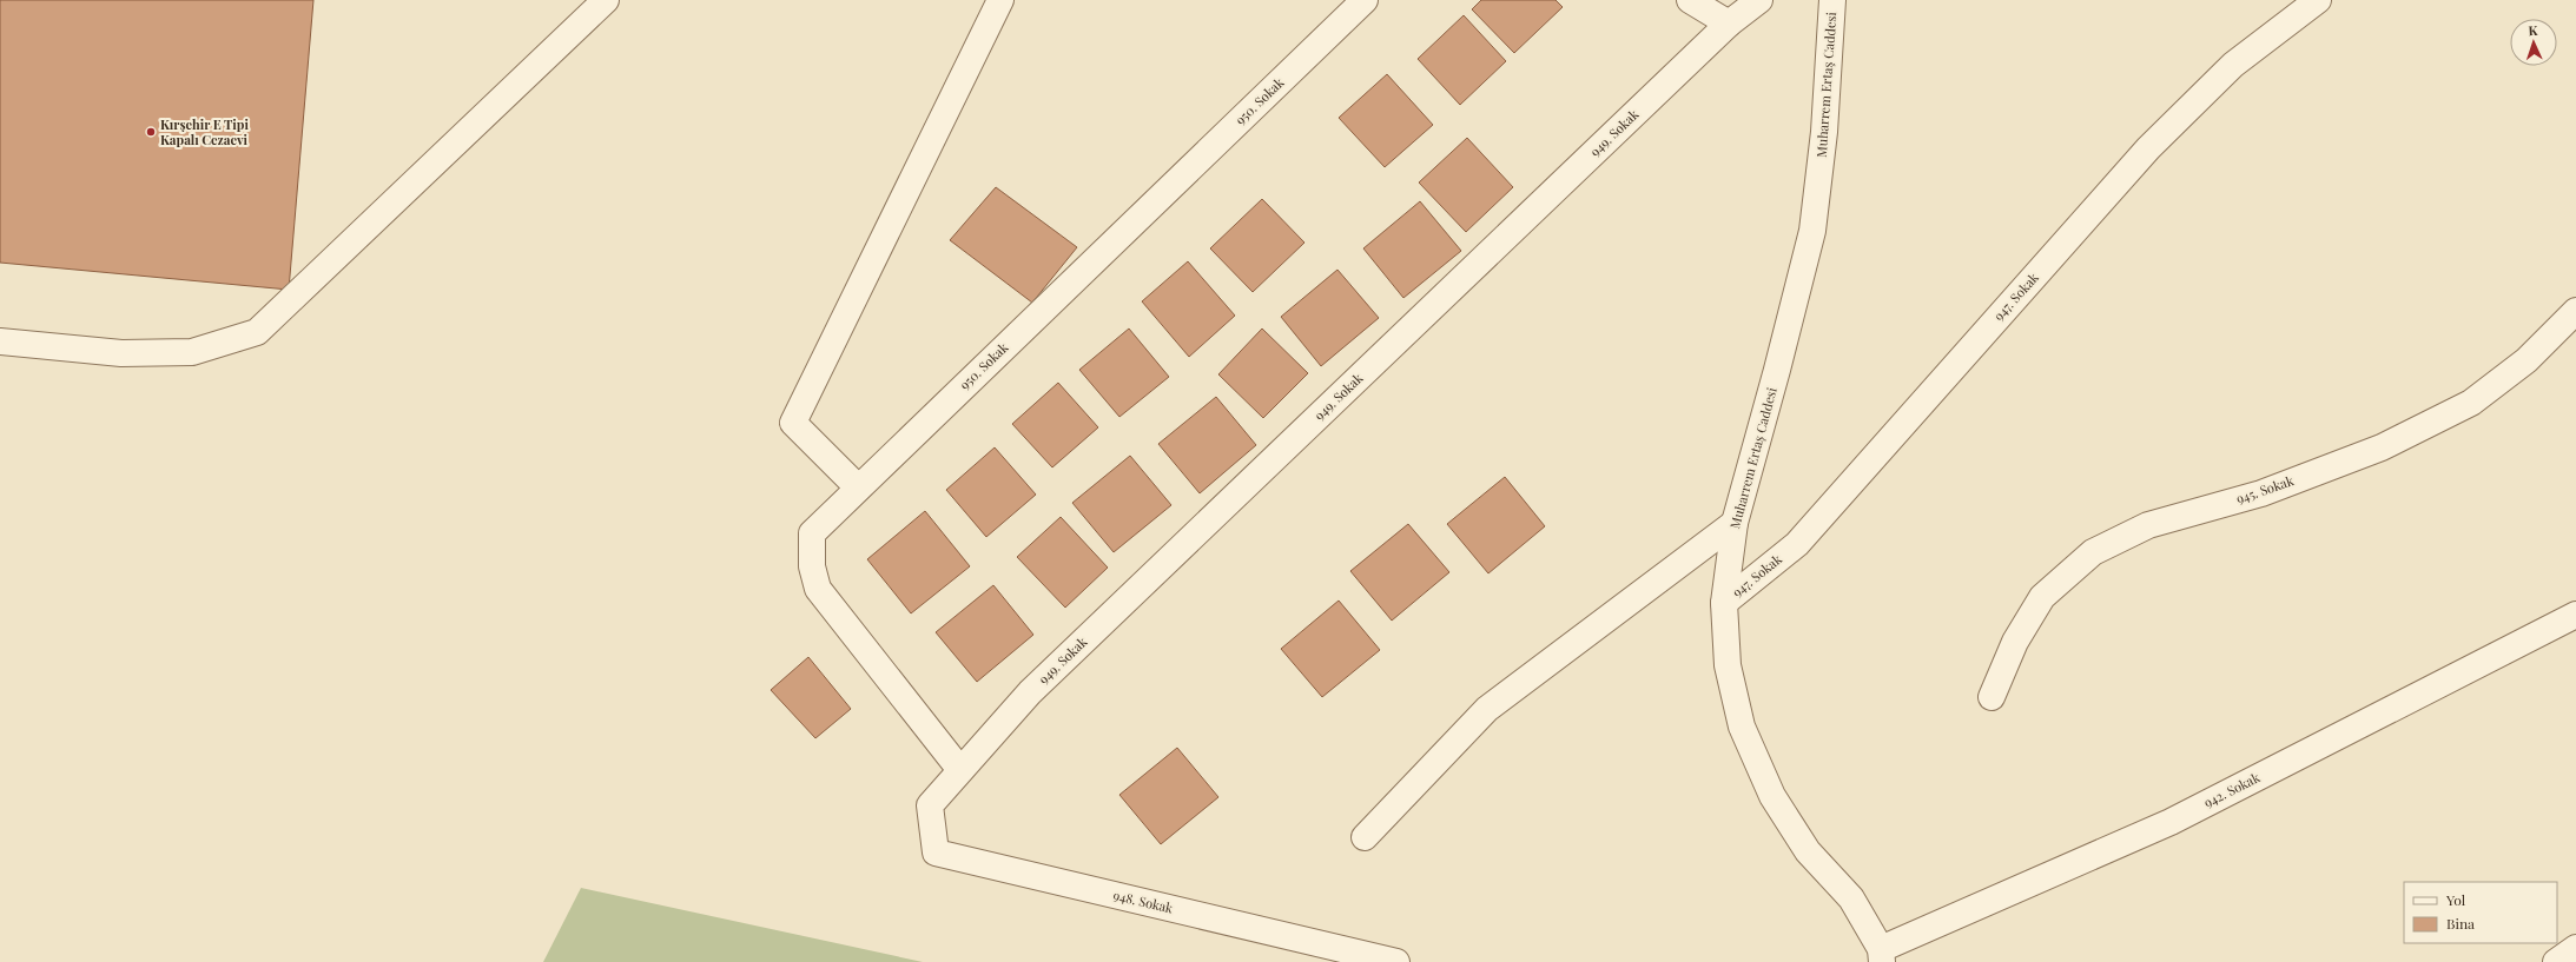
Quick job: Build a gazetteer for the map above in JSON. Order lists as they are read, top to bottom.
{
  "streets": {
    "street": [
      "Muharrem Ertaş Caddesi",
      "950. Sokak",
      "949. Sokak",
      "947. Sokak",
      "945. Sokak",
      "942. Sokak",
      "948. Sokak"
    ]
  },
  "crossings": [
    ["Muharrem Ertaş Caddesi", "947. Sokak"],
    ["Muharrem Ertaş Caddesi", "942. Sokak"],
    ["950. Sokak", "949. Sokak"],
    ["949. Sokak", "948. Sokak"]
  ],
  "places": ["Kırşehir E Tipi Kapalı Cezaevi"],
  "legend": ["Yol", "Bina"],
  "north": "top"
}
